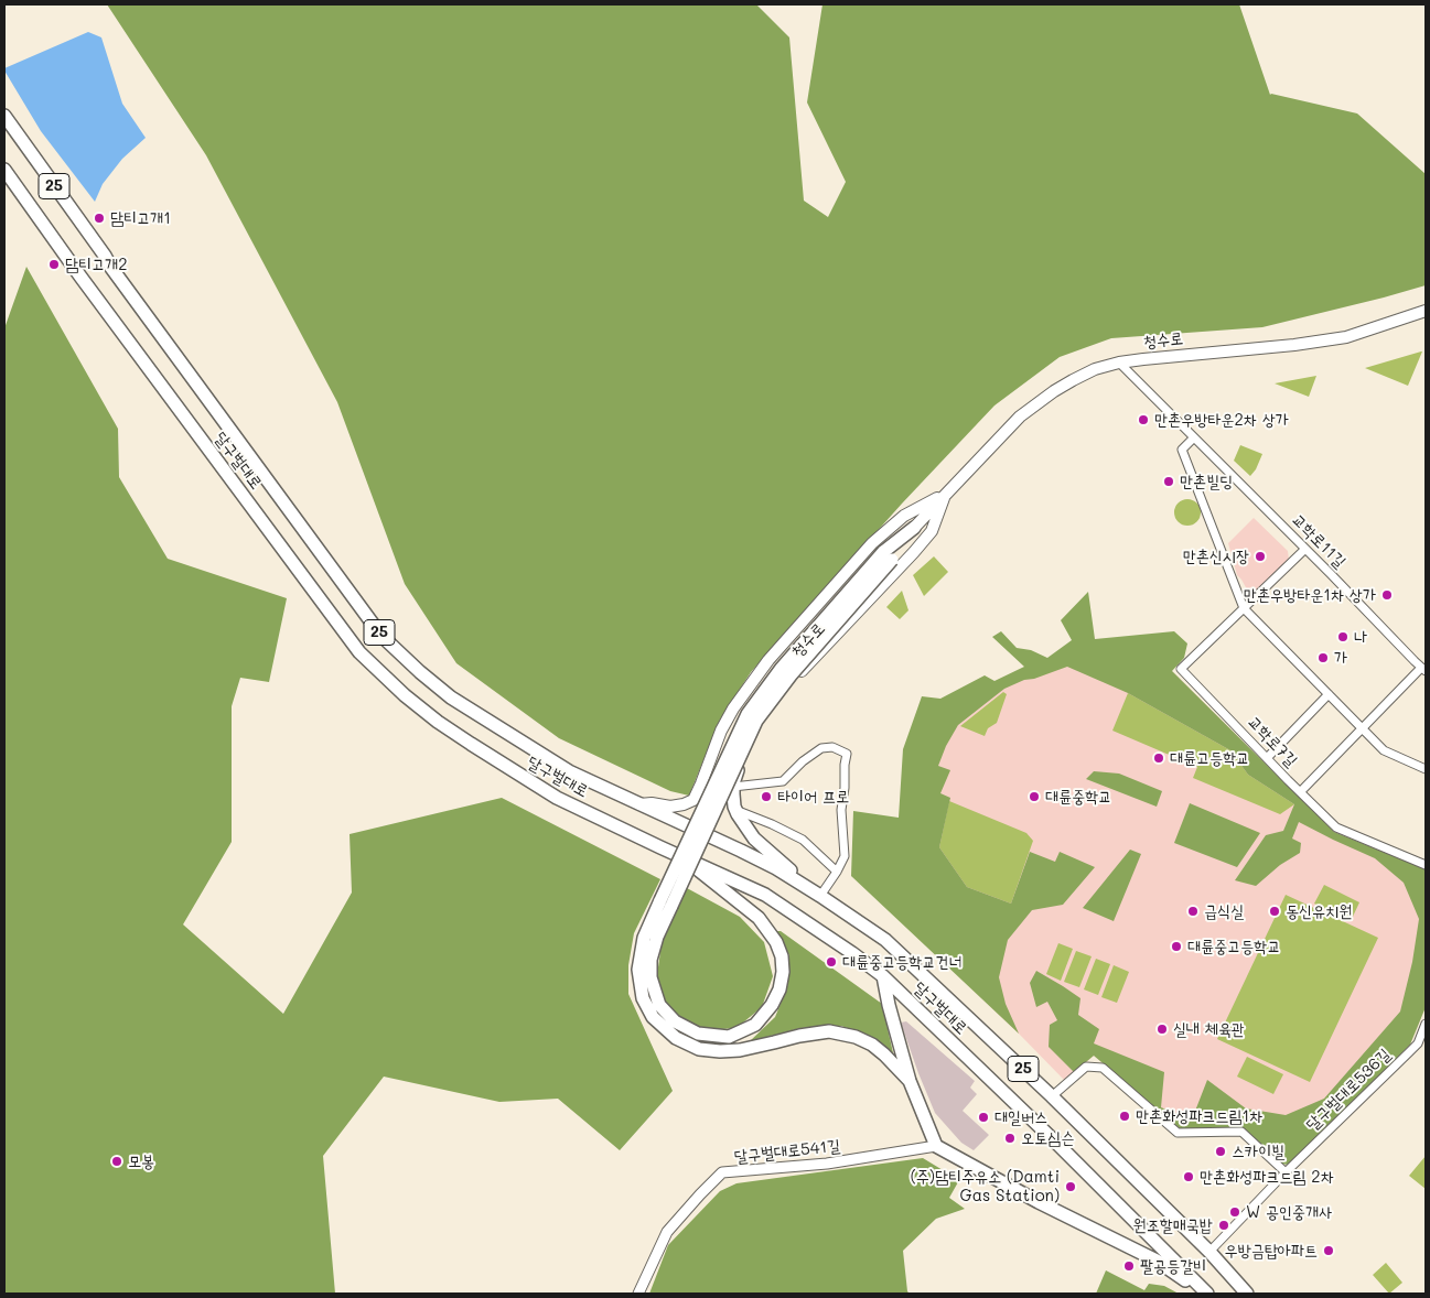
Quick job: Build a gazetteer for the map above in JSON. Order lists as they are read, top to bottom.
{
  "streets": {
    "main road": ["25", "청수로", "달구벌대로"],
    "street": [
      "교학로11길",
      "교학로7길",
      "달구벌대로536길",
      "달구벌대로541길"
    ]
  },
  "crossings": [
    ["청수로", "달구벌대로"],
    ["청수로", "교학로11길"],
    ["달구벌대로", "달구벌대로536길"],
    ["교학로11길", "교학로7길"]
  ],
  "places": [
    "담티고개1",
    "담티고개2",
    "만촌우방타운2차 상가",
    "만촌빌딩",
    "만촌신시장",
    "만촌우방타운1차 상가",
    "나",
    "가",
    "대륜고등학교",
    "타이어 프로",
    "대륜중학교",
    "급식실",
    "동신유치원",
    "대륜중고등학교",
    "대륜중고등학교건너",
    "실내 체육관",
    "만촌화성파크드림1차",
    "대일버스",
    "오토심슨",
    "스카이빌",
    "모봉",
    "만촌화성파크드림 2차",
    "(주)담티주유소 (Damti Gas Station)",
    "W 공인중개사",
    "원조할매국밥",
    "우방금탑아파트",
    "팔공등갈비"
  ]
}
